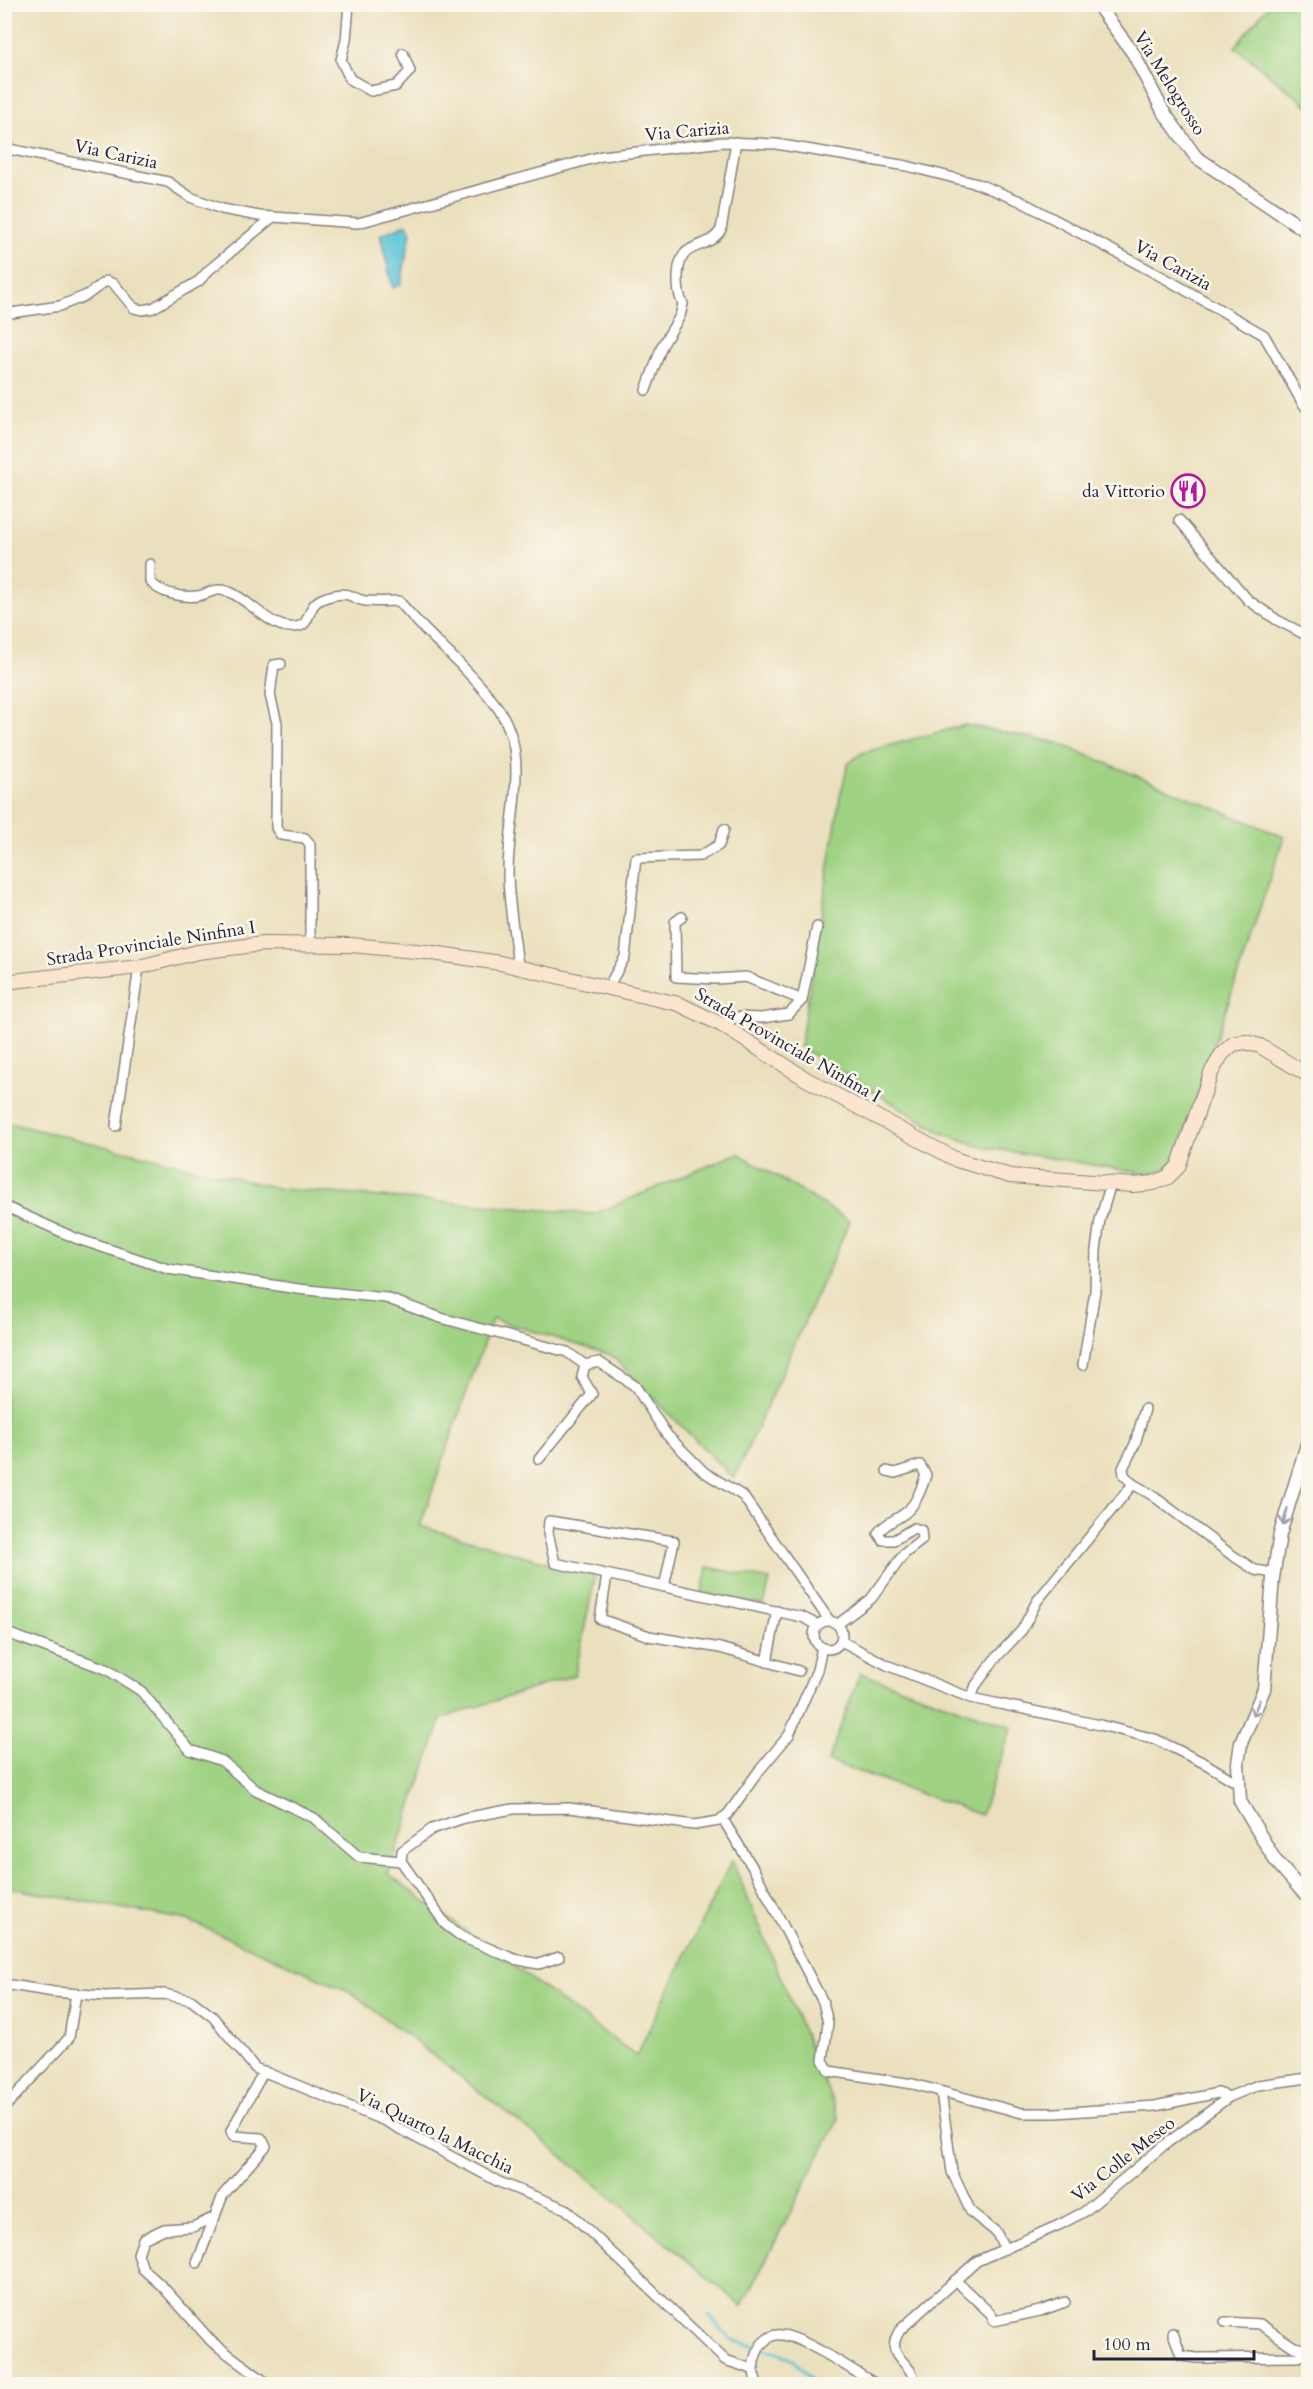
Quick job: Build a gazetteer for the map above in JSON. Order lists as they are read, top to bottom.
{
  "streets": {
    "main road": ["Strada Provinciale Ninfina I"],
    "street": [
      "Via Melogrosso",
      "Via Carizia",
      "Via Quarto la Macchia",
      "Via Colle Meseo"
    ]
  },
  "places": {
    "restaurant": ["da Vittorio"]
  },
  "scale_bar": "100 m"
}
